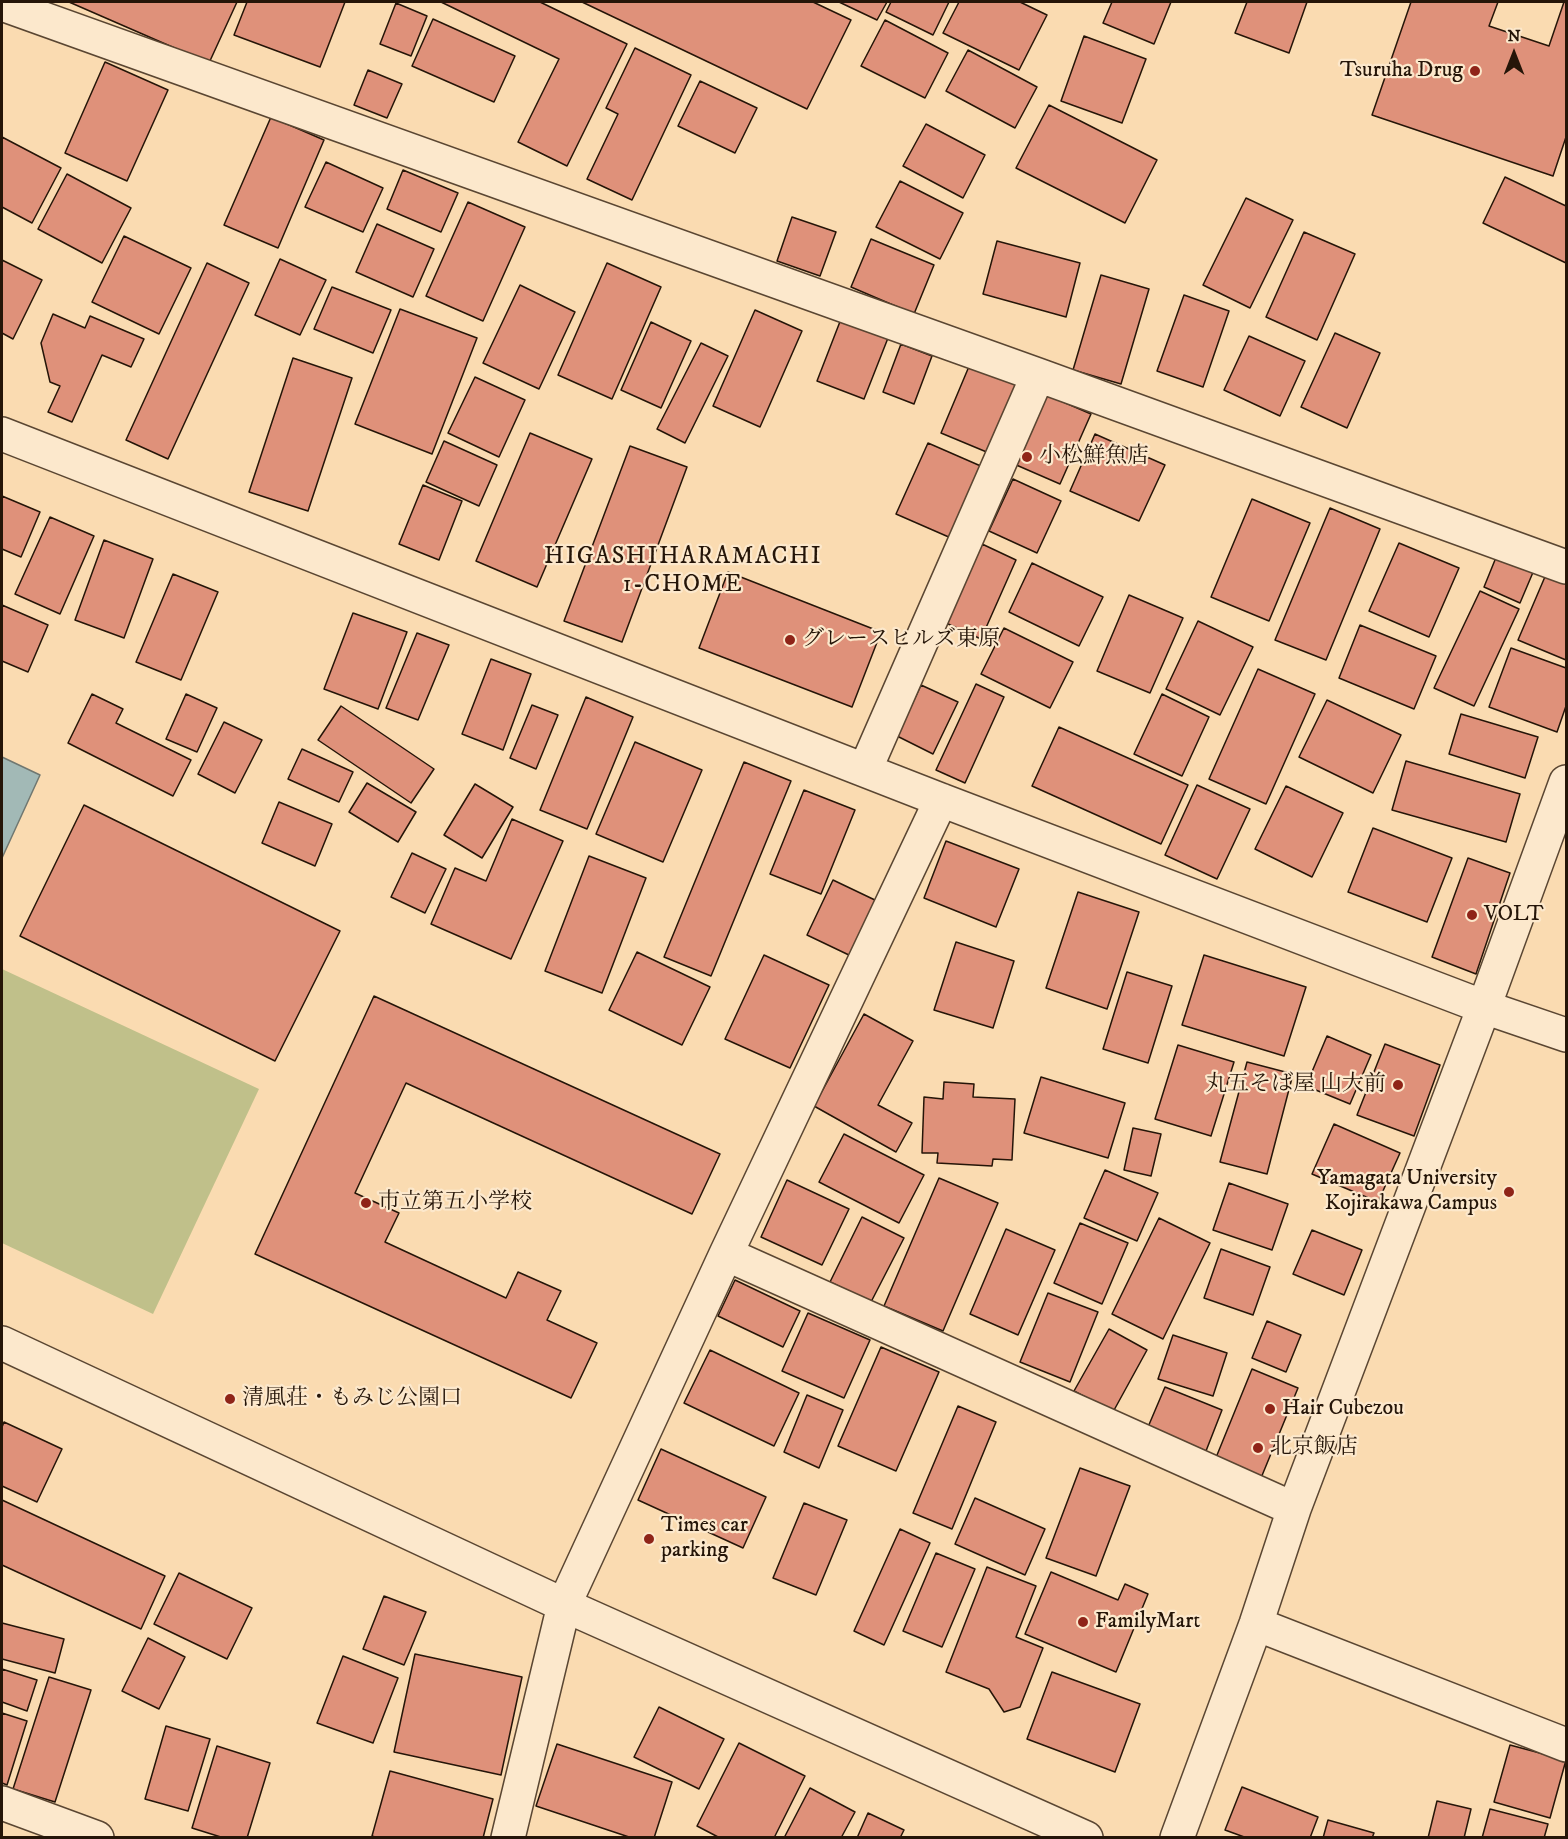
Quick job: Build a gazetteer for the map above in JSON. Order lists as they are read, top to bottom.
{
  "districts": ["HIGASHIHARAMACHI 1-CHOME"],
  "places": [
    "Tsuruha Drug",
    "小松鮮魚店",
    "グレースヒルズ東原",
    "VOLT",
    "丸五そば屋 山大前",
    "Yamagata University Kojirakawa Campus",
    "市立第五小学校",
    "清風荘・もみじ公園口",
    "Hair Cubezou",
    "北京飯店",
    "Times car parking",
    "FamilyMart"
  ],
  "north": "top"
}
